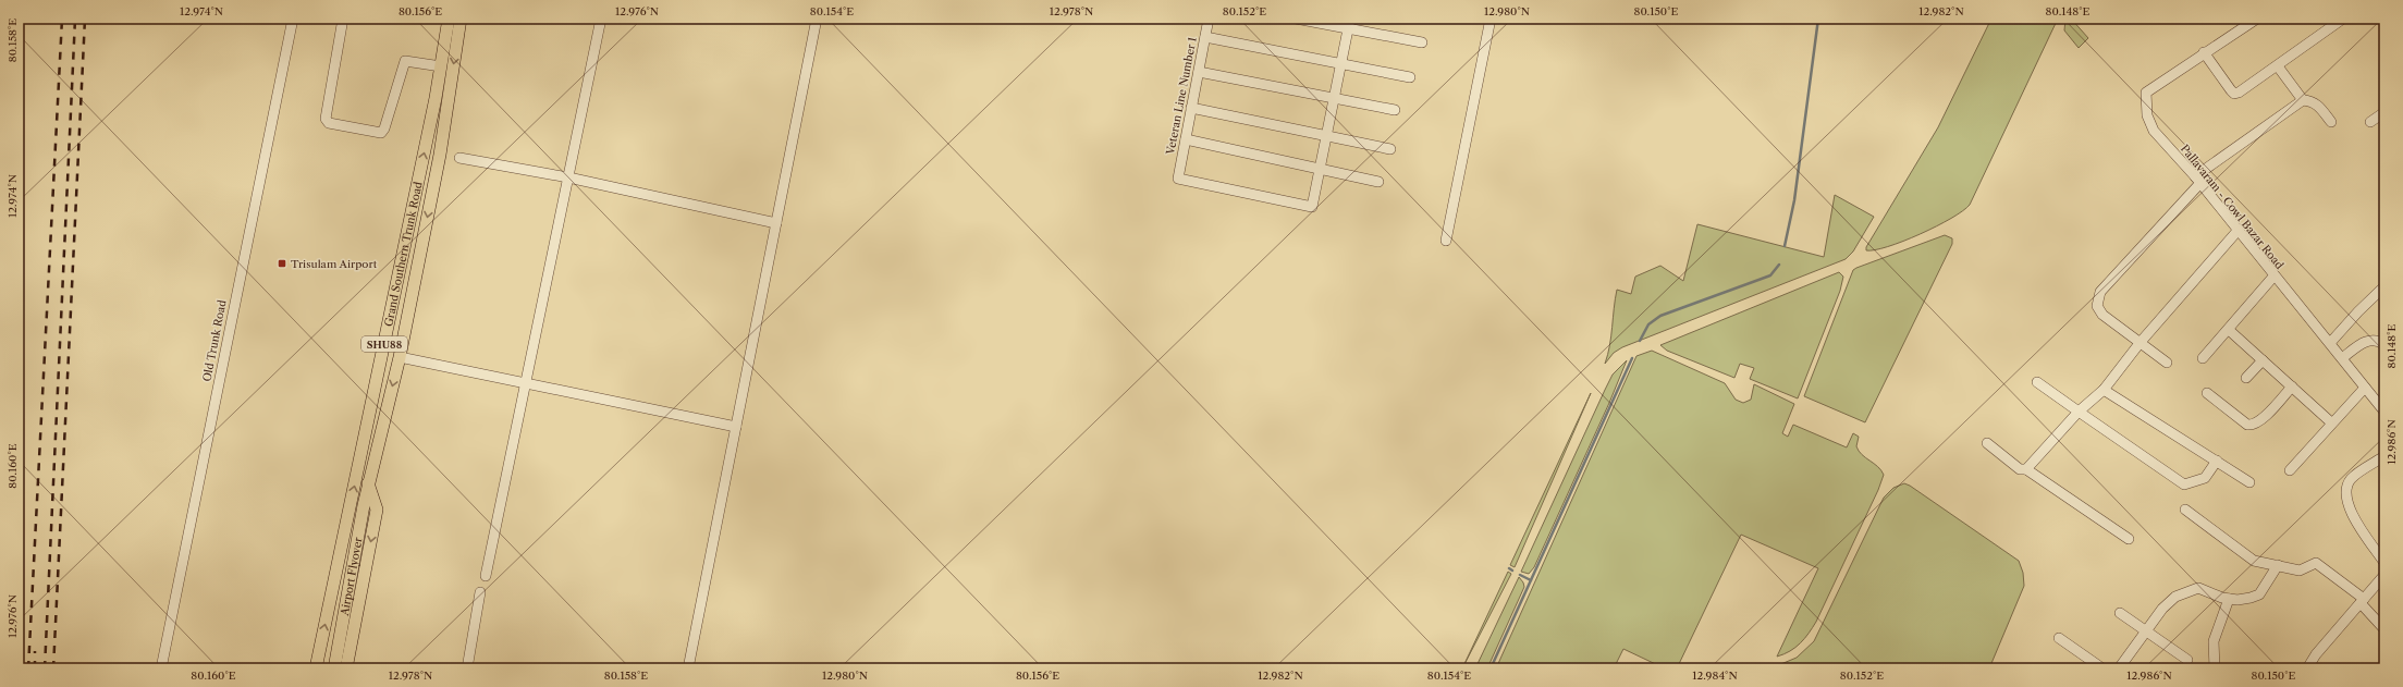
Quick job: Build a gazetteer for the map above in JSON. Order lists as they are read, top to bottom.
{
  "streets": {
    "main road": ["Grand Southern Trunk Road", "SHU88", "Airport Flyover"],
    "street": ["Veteran Line Number 1", "Pallavaram - Cowl Bazar Road", "Old Trunk Road"]
  },
  "crossings": [
    ["Grand Southern Trunk Road", "Airport Flyover"]
  ],
  "places": {
    "transit": ["Trisulam Airport"]
  },
  "coordinates": [
    "12.974°N",
    "80.156°E",
    "12.976°N",
    "80.154°E",
    "12.978°N",
    "80.152°E",
    "12.980°N",
    "80.150°E",
    "12.982°N",
    "80.148°E",
    "80.158°E",
    "12.986°N",
    "80.160°E",
    "12.984°N"
  ]
}
